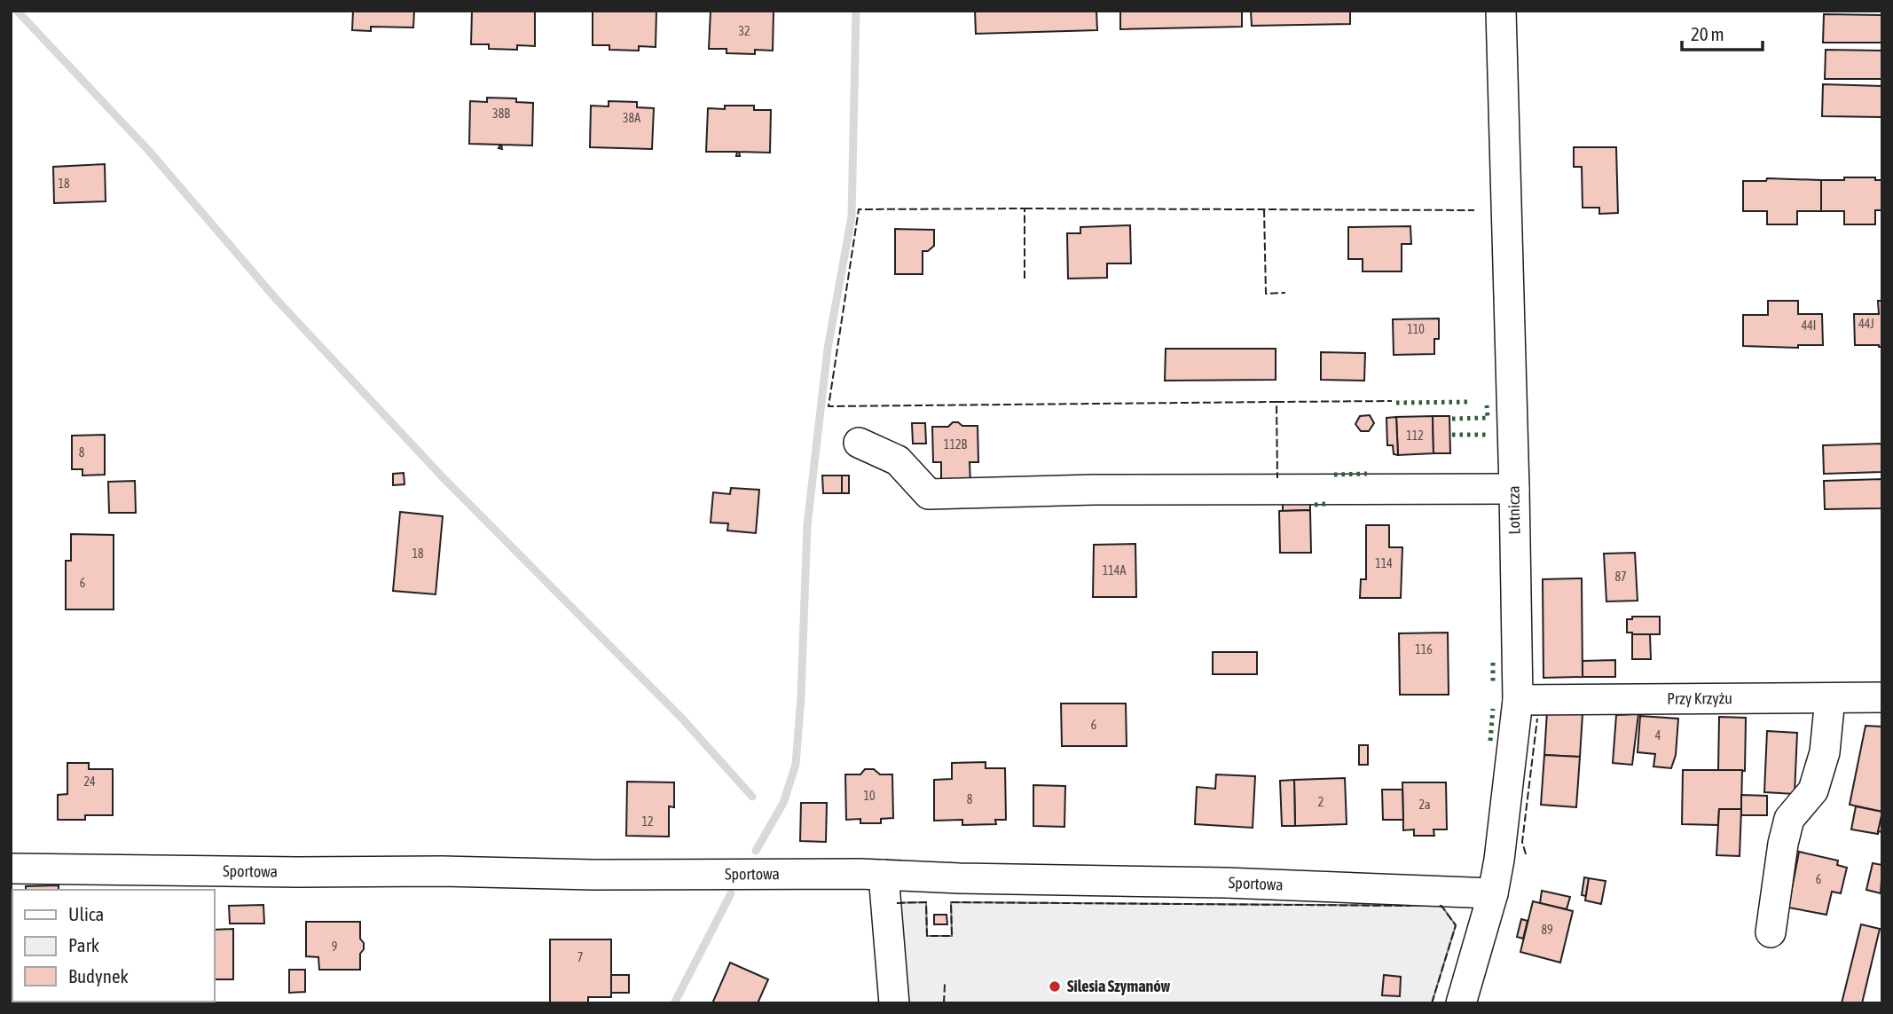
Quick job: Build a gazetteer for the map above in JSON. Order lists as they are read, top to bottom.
{
  "streets": {
    "street": ["Lotnicza", "Przy Krzyżu", "Sportowa"]
  },
  "crossings": [
    ["Lotnicza", "Przy Krzyżu"],
    ["Lotnicza", "Sportowa"]
  ],
  "places": ["Silesia Szymanów"],
  "house_numbers": [
    "32",
    "38B",
    "38A",
    "18",
    "44J",
    "44I",
    "110",
    "112",
    "112B",
    "8",
    "18",
    "114",
    "114A",
    "87",
    "6",
    "116",
    "6",
    "4",
    "24",
    "10",
    "8",
    "2",
    "2a",
    "12",
    "6",
    "89",
    "9",
    "7"
  ],
  "legend": ["Ulica", "Park", "Budynek"],
  "scale_bar": "20 m"
}
